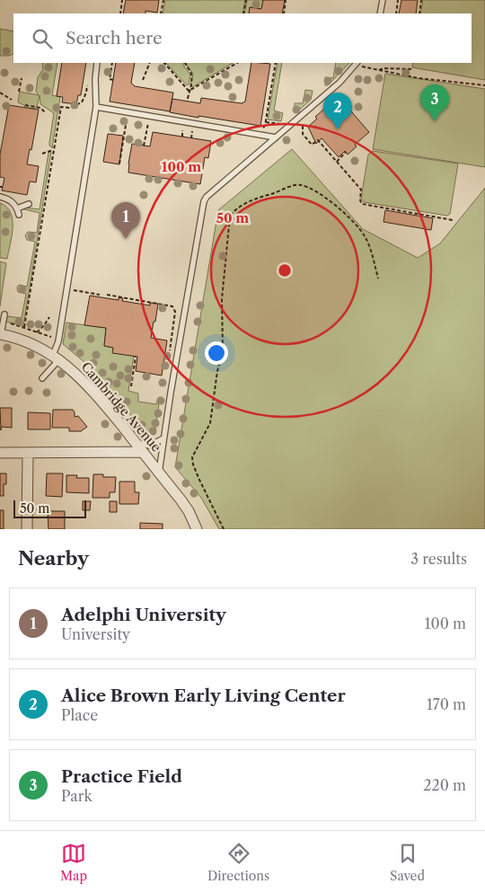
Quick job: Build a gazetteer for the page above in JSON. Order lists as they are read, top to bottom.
{
  "streets": {
    "street": ["Cambridge Avenue"]
  },
  "scale_bar": "50 m",
  "page": {
    "search": "Search here",
    "pins": ["3", "2", "1"],
    "scale": "50 m",
    "heading": ["Nearby", "3 results"],
    "list": [
      {
        "mark": "1",
        "name": "Adelphi University",
        "note": "University",
        "value": "100 m"
      },
      {
        "mark": "2",
        "name": "Alice Brown Early Living Center",
        "note": "Place",
        "value": "170 m"
      },
      {
        "mark": "3",
        "name": "Practice Field",
        "note": "Park",
        "value": "220 m"
      }
    ],
    "nav": ["Map", "Directions", "Saved"]
  },
  "rings": ["100 m", "50 m"]
}
